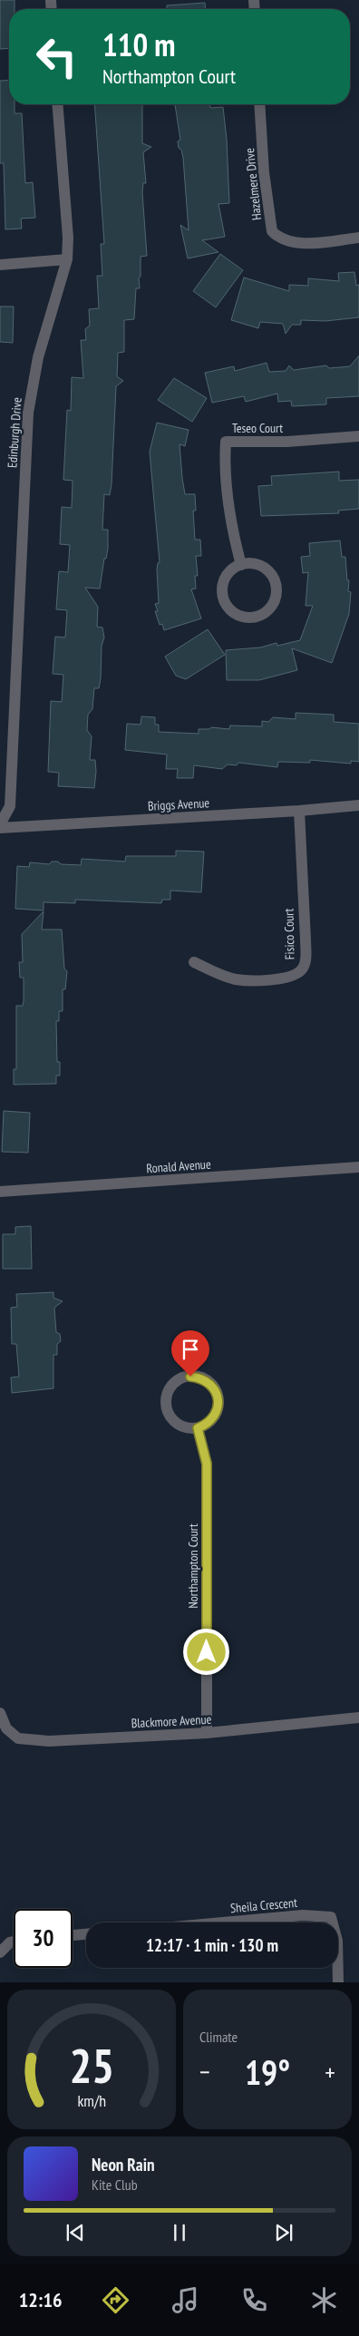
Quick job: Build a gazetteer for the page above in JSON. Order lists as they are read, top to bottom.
{
  "streets": {
    "street": [
      "Hazelmere Drive",
      "Teseo Court",
      "Edinburgh Drive",
      "Briggs Avenue",
      "Fisico Court",
      "Ronald Avenue",
      "Northampton Court",
      "Blackmore Avenue",
      "Sheila Crescent"
    ]
  },
  "crossings": [
    ["Edinburgh Drive", "Briggs Avenue"],
    ["Briggs Avenue", "Fisico Court"],
    ["Northampton Court", "Blackmore Avenue"]
  ],
  "page": {
    "turn": ["110 m", "Northampton Court"],
    "limit": "30",
    "trip": "12:17 · 1 min · 130 m",
    "tile": "Climate",
    "heat": ["−", "19°", "+"],
    "song": ["Neon Rain", "Kite Club"],
    "tabs": "12:16",
    "gauge": ["25", "km/h"]
  }
}
